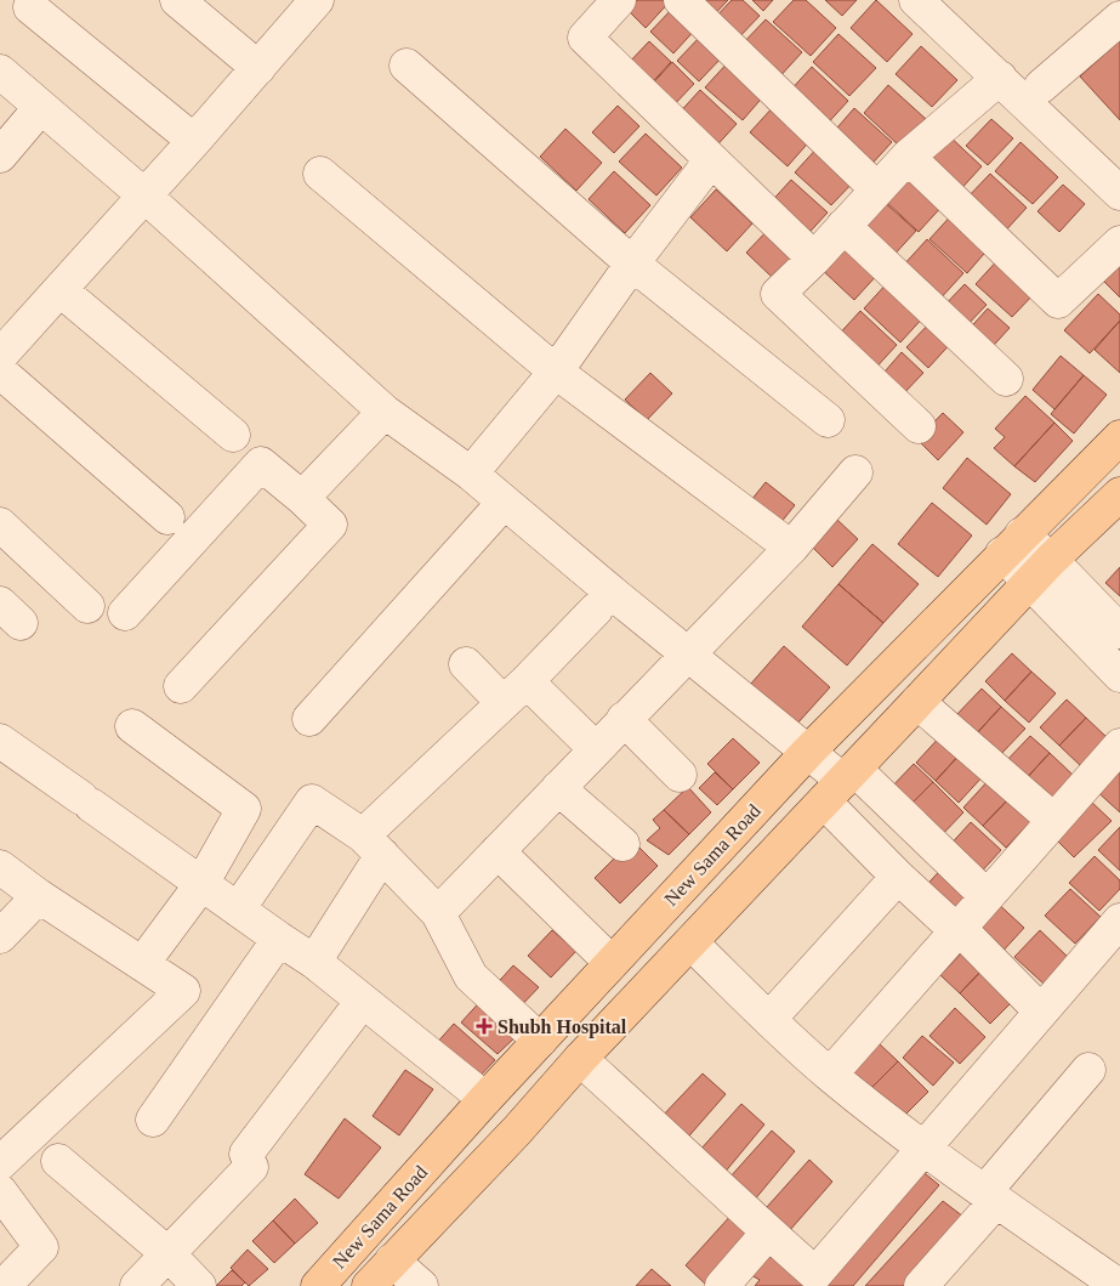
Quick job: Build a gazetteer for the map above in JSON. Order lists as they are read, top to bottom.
{
  "streets": {
    "main road": ["New Sama Road"]
  },
  "places": {
    "health": ["Shubh Hospital"]
  }
}
